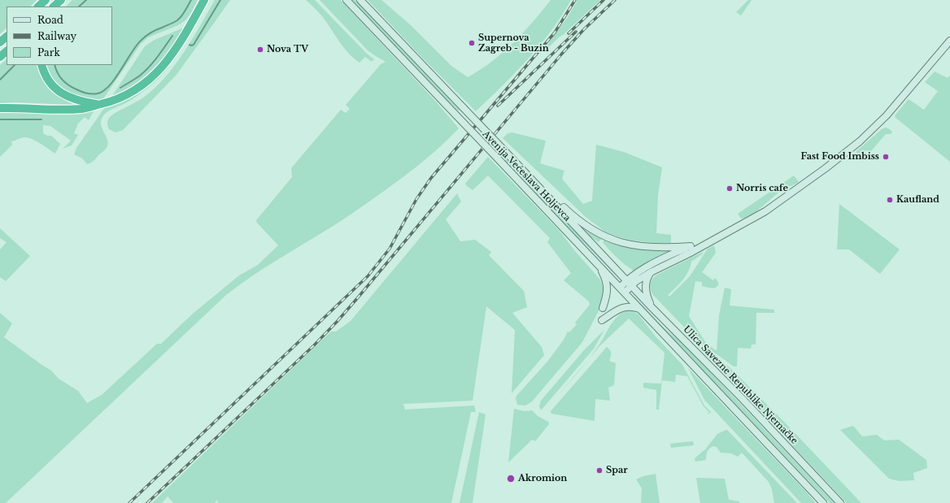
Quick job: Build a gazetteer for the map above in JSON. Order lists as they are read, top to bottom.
{
  "streets": {
    "main road": ["Avenija Većeslava Holjevca", "Ulica Savezne Republike Njemačke"]
  },
  "crossings": [
    ["Avenija Većeslava Holjevca", "Ulica Savezne Republike Njemačke"]
  ],
  "places": [
    "Supernova Zagreb - Buzin",
    "Nova TV",
    "Fast Food Imbiss",
    "Norris cafe",
    "Kaufland",
    "Spar",
    "Akromion"
  ],
  "legend": ["Road", "Railway", "Park"]
}
